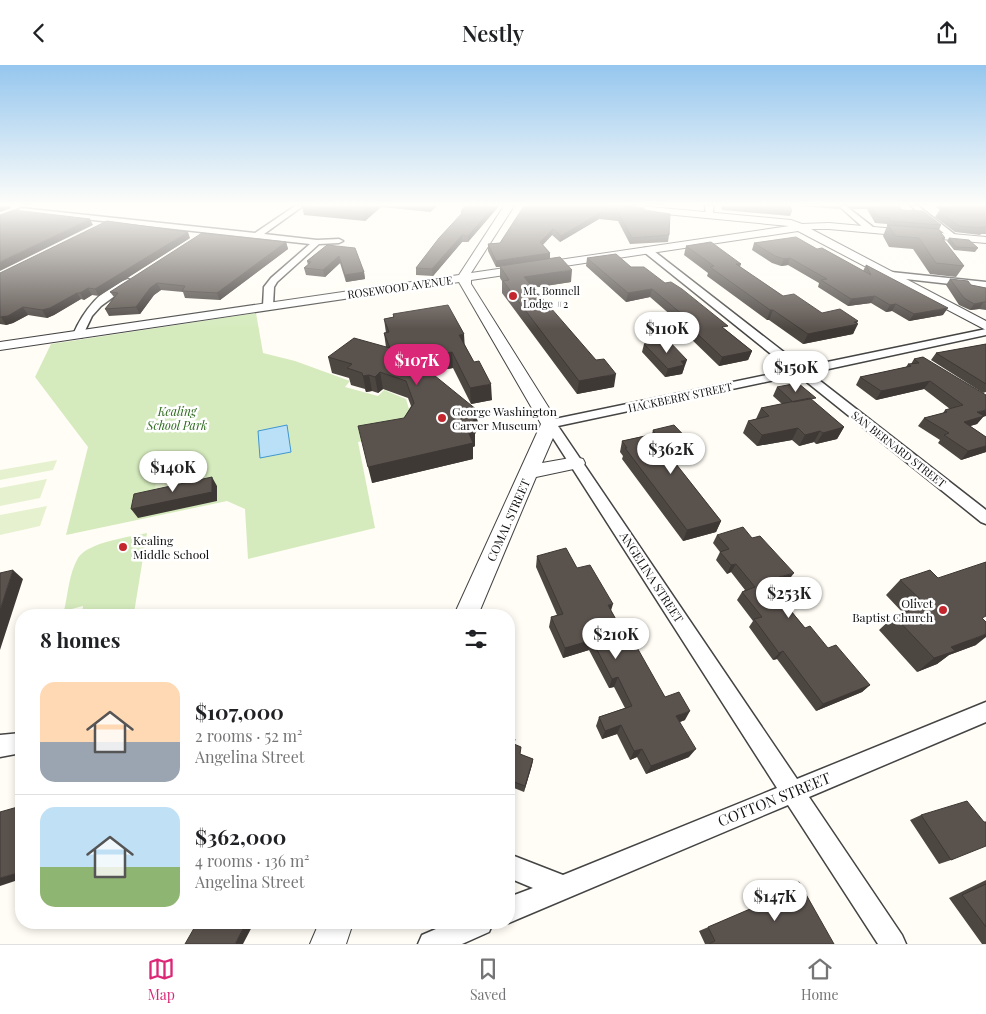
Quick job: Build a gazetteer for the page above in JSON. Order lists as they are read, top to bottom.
{
  "streets": {
    "street": [
      "ROSEWOOD AVENUE",
      "HACKBERRY STREET",
      "SAN BERNARD STREET",
      "COMAL STREET",
      "ANGELINA STREET",
      "COTTON STREET"
    ]
  },
  "crossings": [
    ["ROSEWOOD AVENUE", "SAN BERNARD STREET"],
    ["ROSEWOOD AVENUE", "ANGELINA STREET"],
    ["HACKBERRY STREET", "SAN BERNARD STREET"],
    ["HACKBERRY STREET", "COMAL STREET"],
    ["HACKBERRY STREET", "ANGELINA STREET"],
    ["COMAL STREET", "ANGELINA STREET"],
    ["ANGELINA STREET", "COTTON STREET"]
  ],
  "parks": ["Kealing School Park"],
  "places": [
    "Mt. Bonnell Lodge #2",
    "George Washington Carver Museum",
    "Kealing Middle School",
    "Olivet Baptist Church"
  ],
  "page": {
    "header": "Nestly",
    "price": [
      "$110K",
      "$107K",
      "$150K",
      "$362K",
      "$140K",
      "$253K",
      "$210K",
      "$147K"
    ],
    "heading": "8 homes",
    "list": [
      {
        "name": "$107,000",
        "note": "2 rooms · 52 m² · Angelina Street"
      },
      {
        "name": "$362,000",
        "note": "4 rooms · 136 m² · Angelina Street"
      }
    ],
    "tabs": ["Map", "Saved", "Home"]
  }
}
